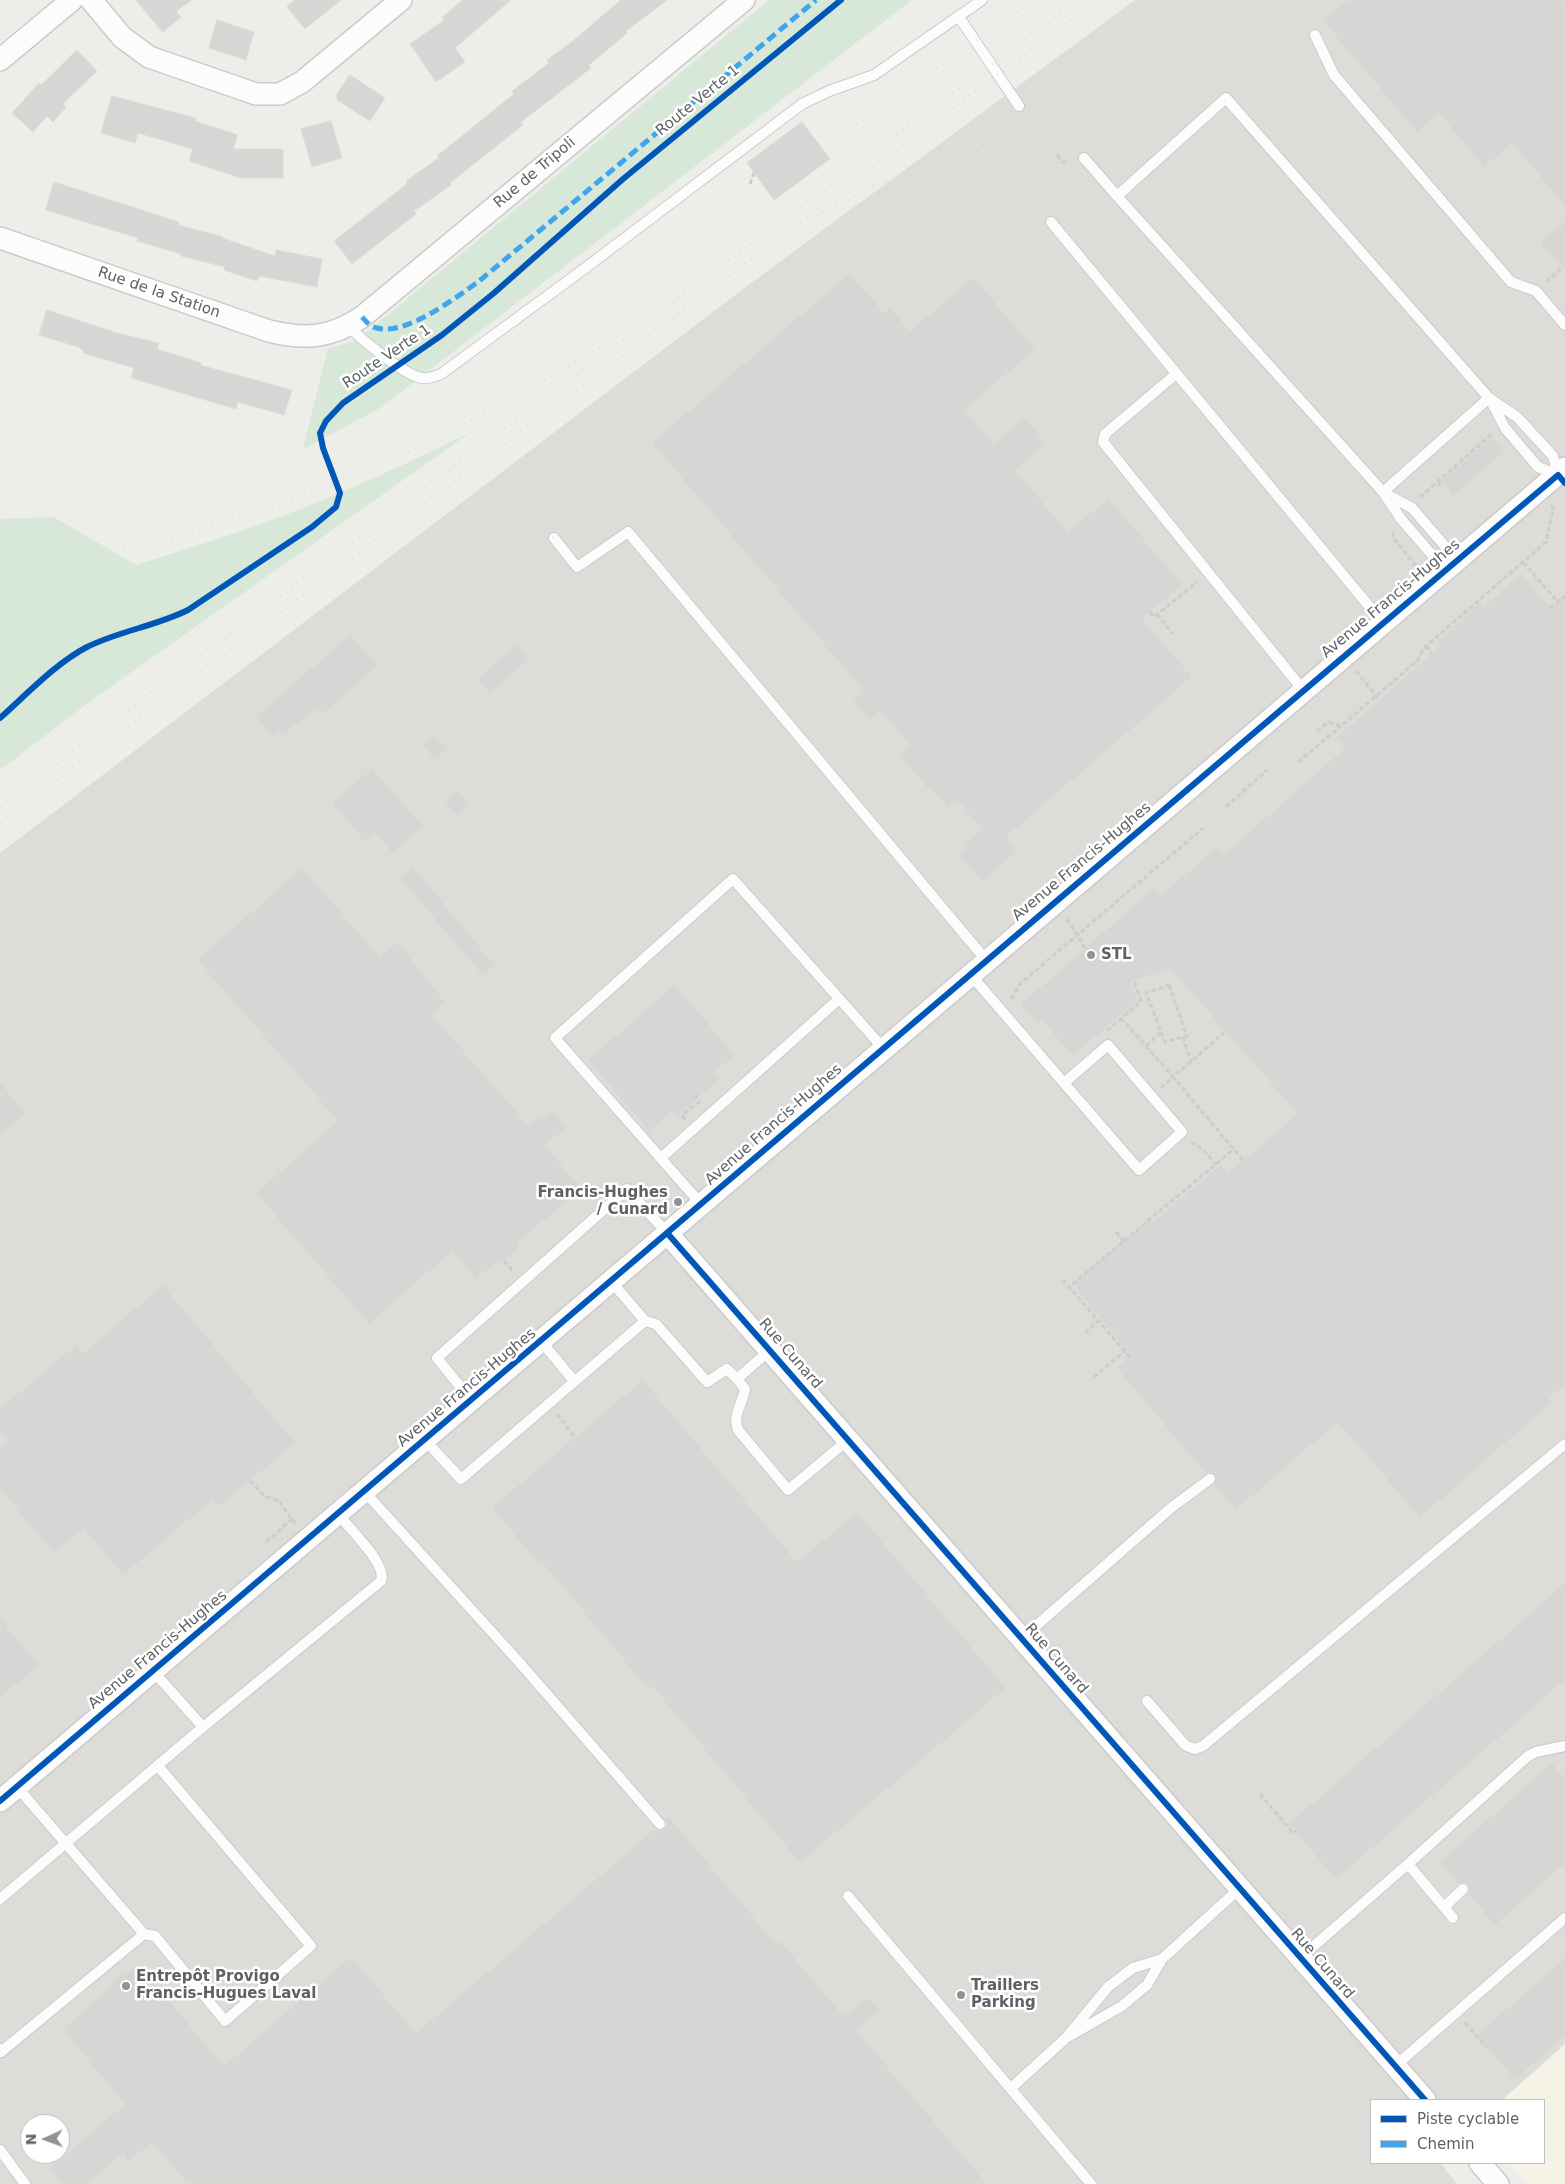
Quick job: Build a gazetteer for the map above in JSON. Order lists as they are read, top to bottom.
{
  "streets": {
    "street": [
      "Rue de Tripoli",
      "Rue de la Station",
      "Avenue Francis-Hughes",
      "Rue Cunard"
    ],
    "cycle path": ["Route Verte 1"]
  },
  "crossings": [
    ["Rue de Tripoli", "Rue de la Station"],
    ["Avenue Francis-Hughes", "Rue Cunard"]
  ],
  "places": [
    "STL",
    "Francis-Hughes / Cunard",
    "Entrepôt Provigo Francis-Hugues Laval",
    "Traillers Parking"
  ],
  "legend": ["Piste cyclable", "Chemin"],
  "north": "left"
}
